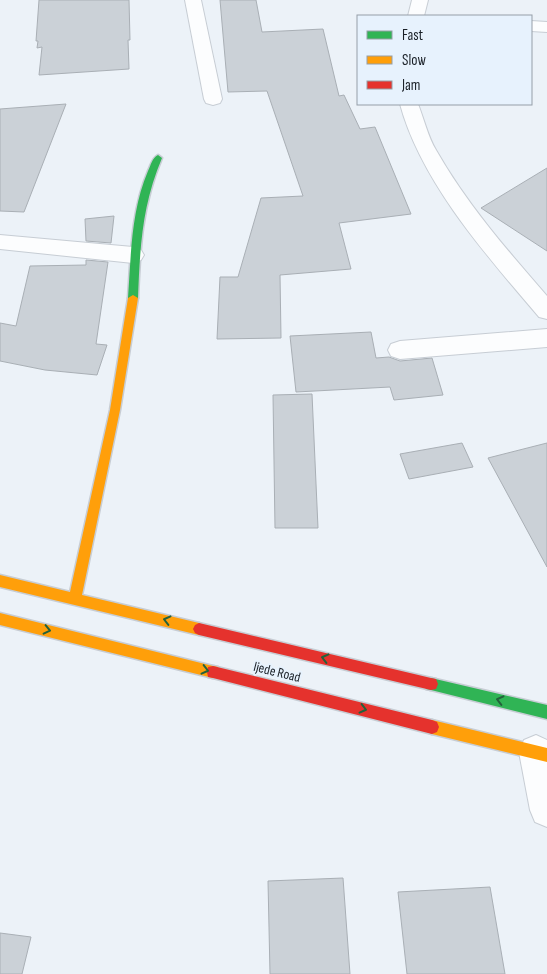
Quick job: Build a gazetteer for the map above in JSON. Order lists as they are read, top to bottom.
{
  "streets": {
    "main road": ["Ijede Road"]
  },
  "legend": ["Fast", "Slow", "Jam"]
}
